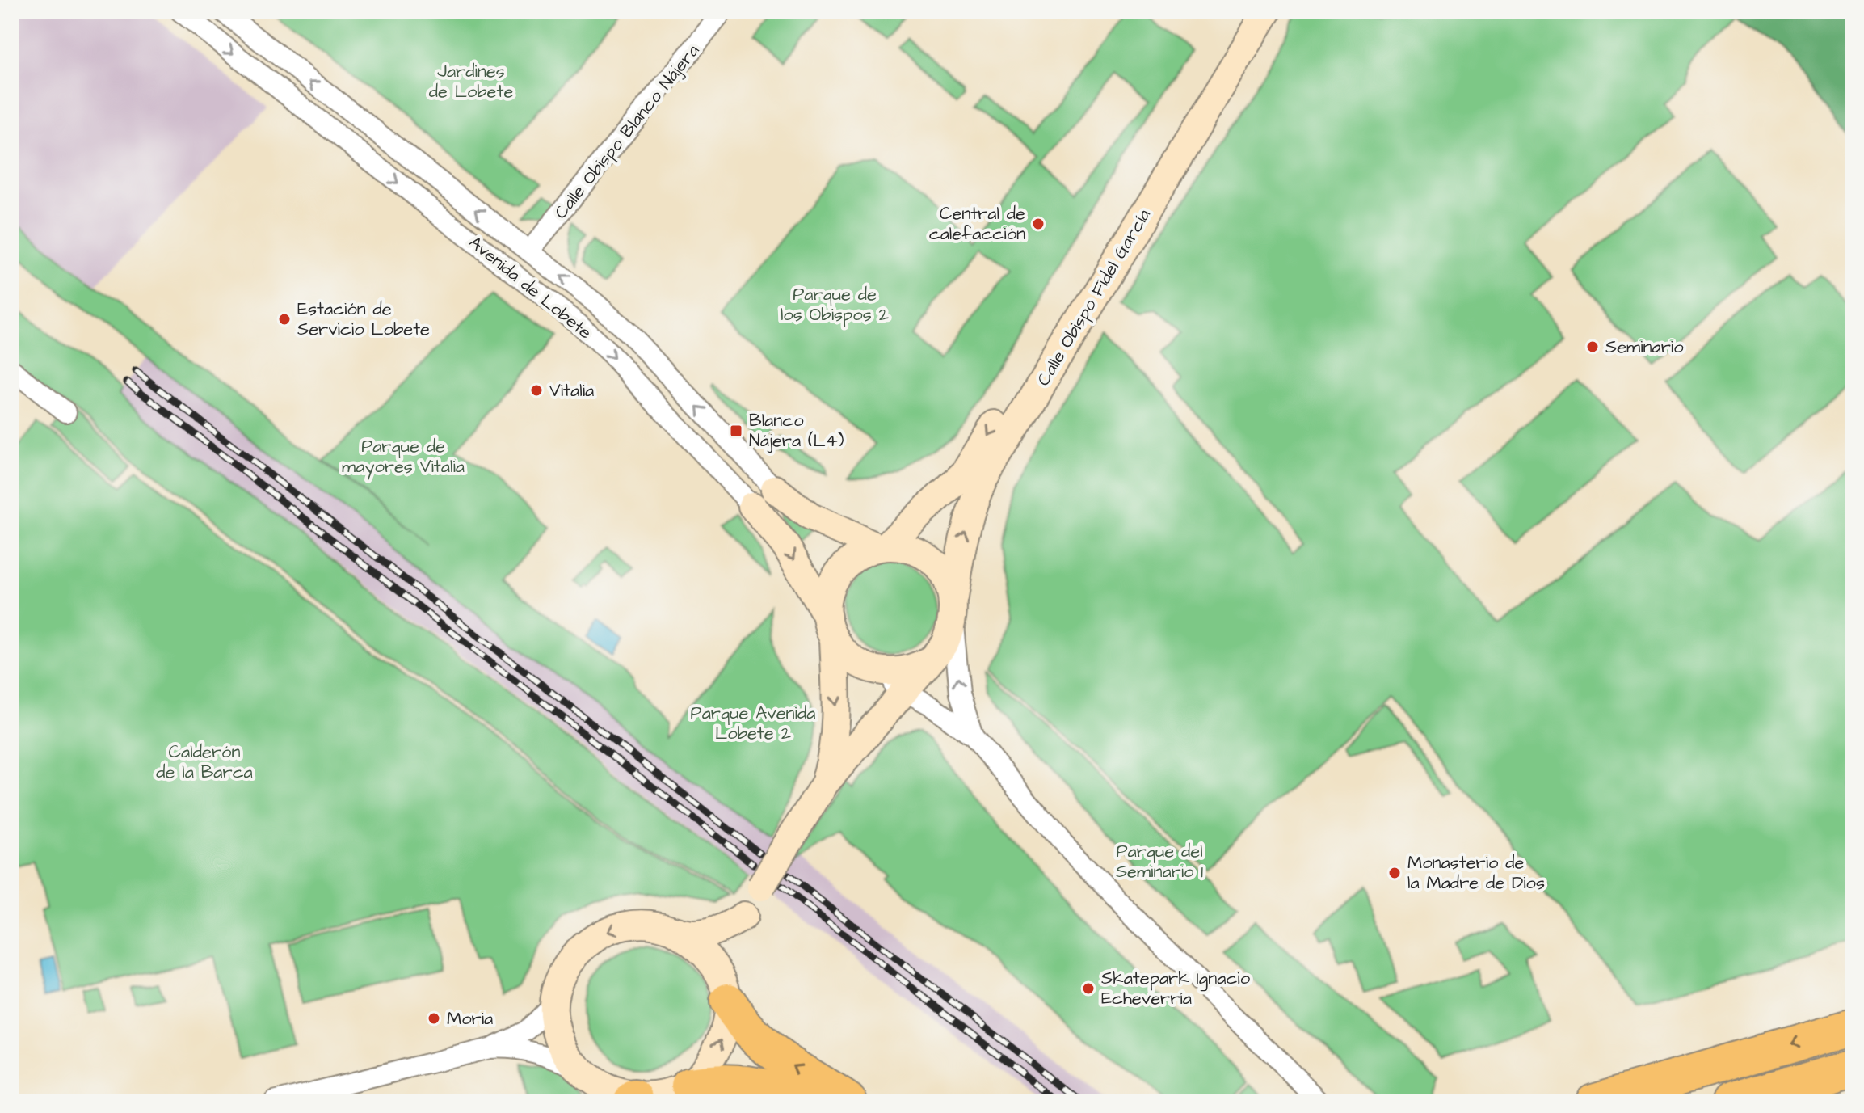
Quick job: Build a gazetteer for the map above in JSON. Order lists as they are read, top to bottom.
{
  "streets": {
    "main road": ["Avenida de Lobete", "Calle Obispo Fidel García"],
    "street": ["Calle Obispo Blanco Nájera"]
  },
  "crossings": [
    ["Calle Obispo Blanco Nájera", "Avenida de Lobete"],
    ["Avenida de Lobete", "Calle Obispo Fidel García"]
  ],
  "parks": [
    "Jardines de Lobete",
    "Parque de los Obispos 2",
    "Parque de mayores Vitalia",
    "Parque Avenida Lobete 2",
    "Calderón de la Barca",
    "Parque del Seminario 1"
  ],
  "places": {
    "other": [
      "Central de calefacción",
      "Estación de Servicio Lobete",
      "Seminario",
      "Vitalia",
      "Monasterio de la Madre de Dios",
      "Skatepark Ignacio Echeverría",
      "Moria"
    ],
    "transit": ["Blanco Nájera (L4)"]
  }
}
